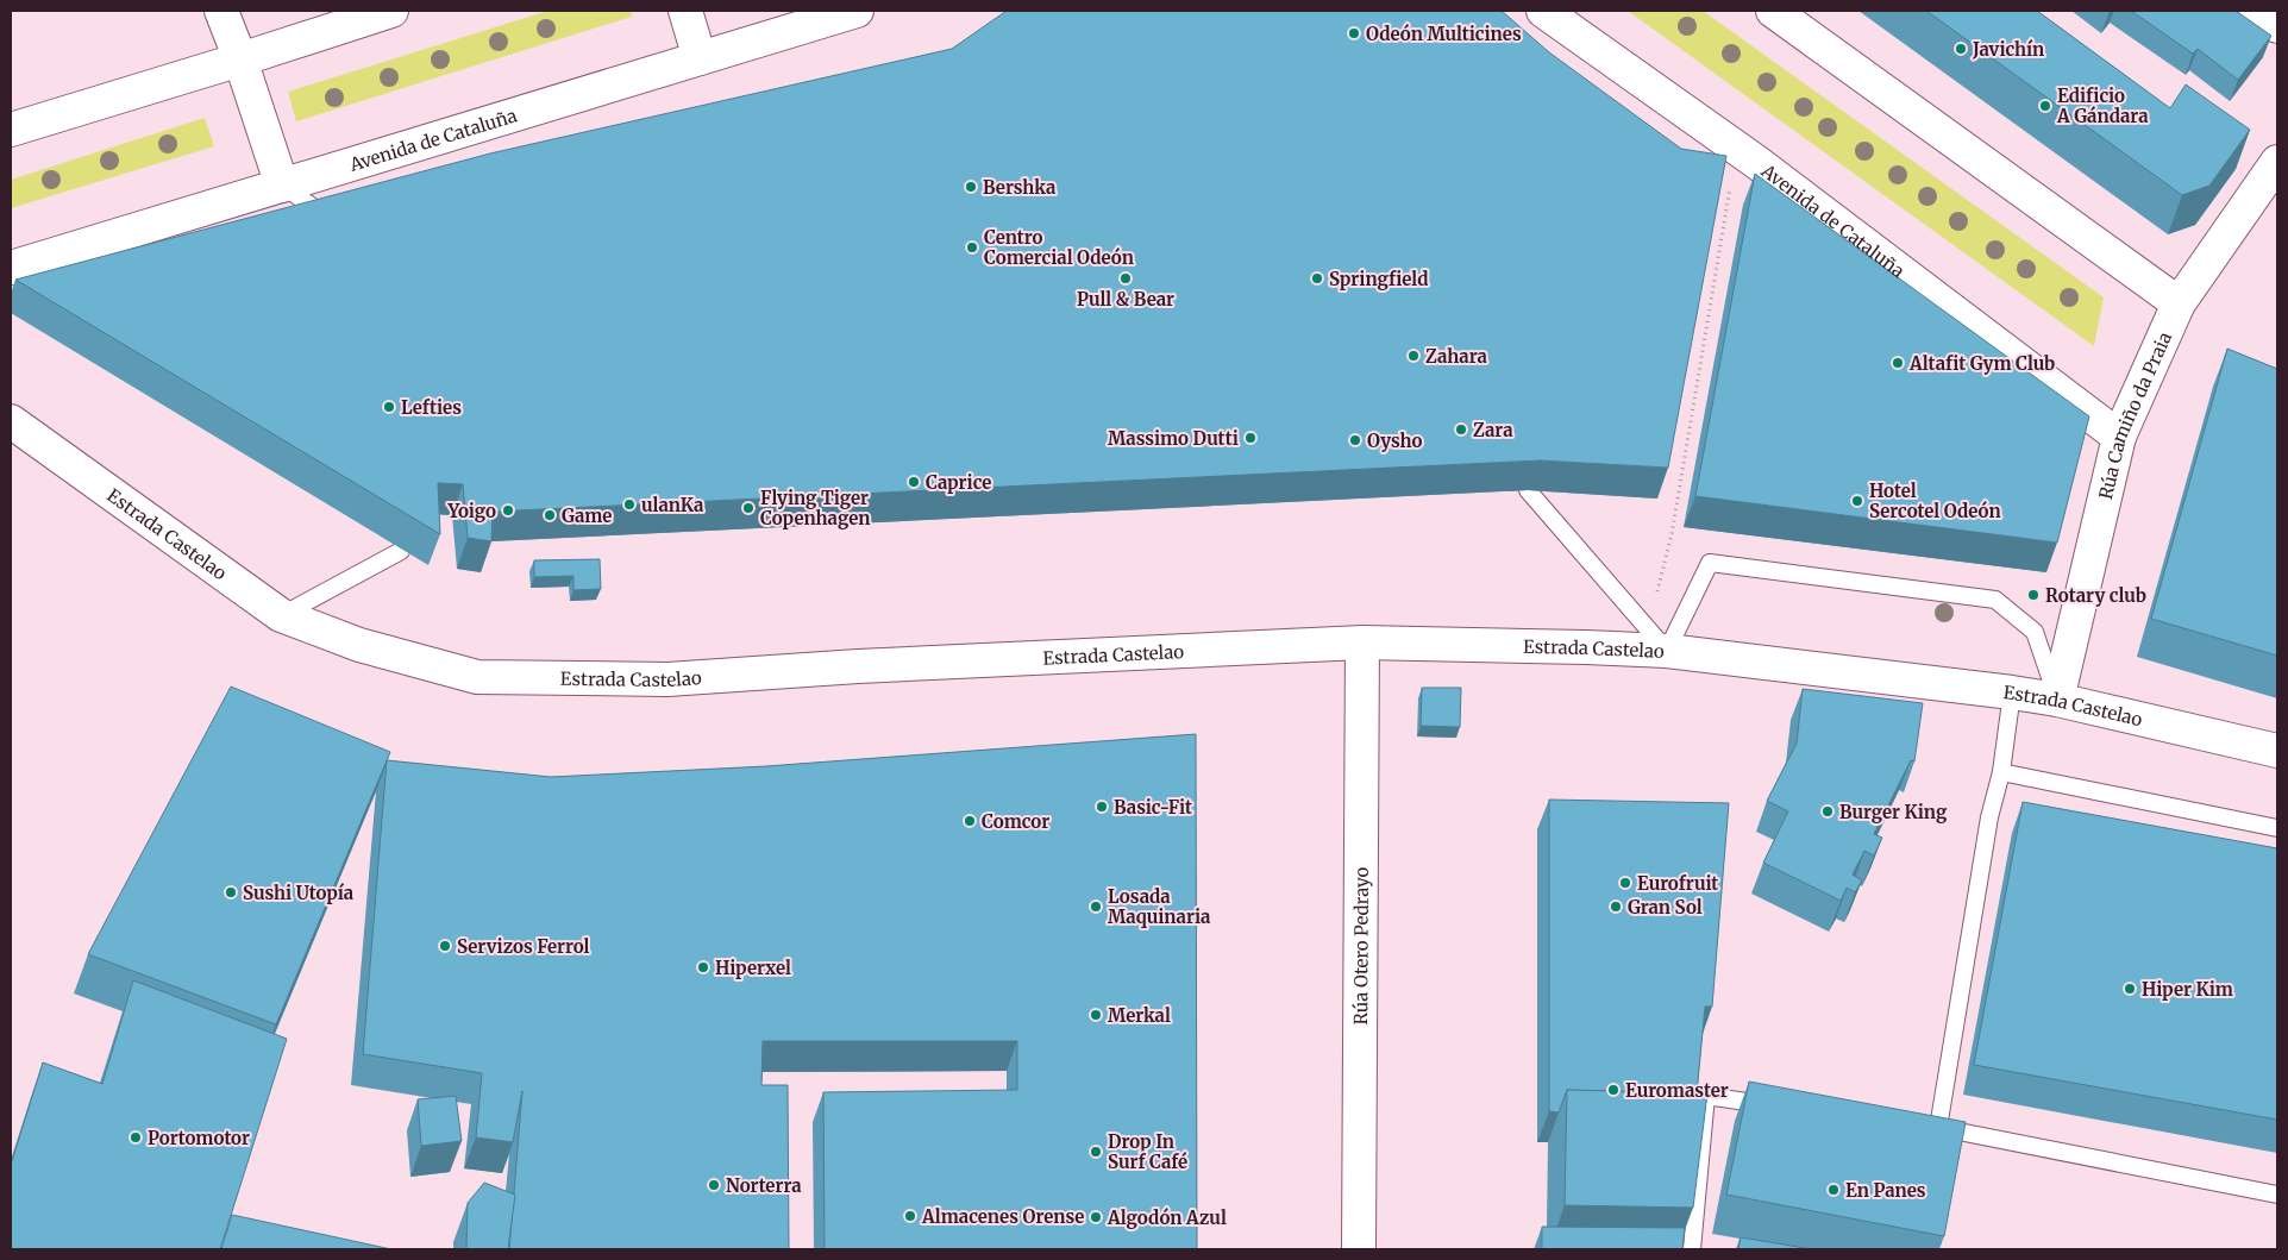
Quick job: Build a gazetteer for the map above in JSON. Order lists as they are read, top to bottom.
{
  "streets": {
    "street": [
      "Avenida de Cataluña",
      "Rúa Camiño da Praia",
      "Estrada Castelao",
      "Rúa Otero Pedrayo"
    ]
  },
  "crossings": [
    ["Avenida de Cataluña", "Rúa Camiño da Praia"],
    ["Rúa Camiño da Praia", "Estrada Castelao"],
    ["Estrada Castelao", "Rúa Otero Pedrayo"]
  ],
  "places": [
    "Odeón Multicines",
    "Javichín",
    "Edificio A Gándara",
    "Bershka",
    "Centro Comercial Odeón",
    "Pull & Bear",
    "Springfield",
    "Zahara",
    "Altafit Gym Club",
    "Lefties",
    "Zara",
    "Massimo Dutti",
    "Oysho",
    "Caprice",
    "Hotel Sercotel Odeón",
    "ulanKa",
    "Flying Tiger Copenhagen",
    "Yoigo",
    "Game",
    "Rotary club",
    "Basic-Fit",
    "Burger King",
    "Comcor",
    "Eurofruit",
    "Sushi Utopía",
    "Losada Maquinaria",
    "Gran Sol",
    "Servizos Ferrol",
    "Hiperxel",
    "Hiper Kim",
    "Merkal",
    "Euromaster",
    "Portomotor",
    "Drop In Surf Café",
    "Norterra",
    "En Panes",
    "Almacenes Orense",
    "Algodón Azul"
  ]
}
